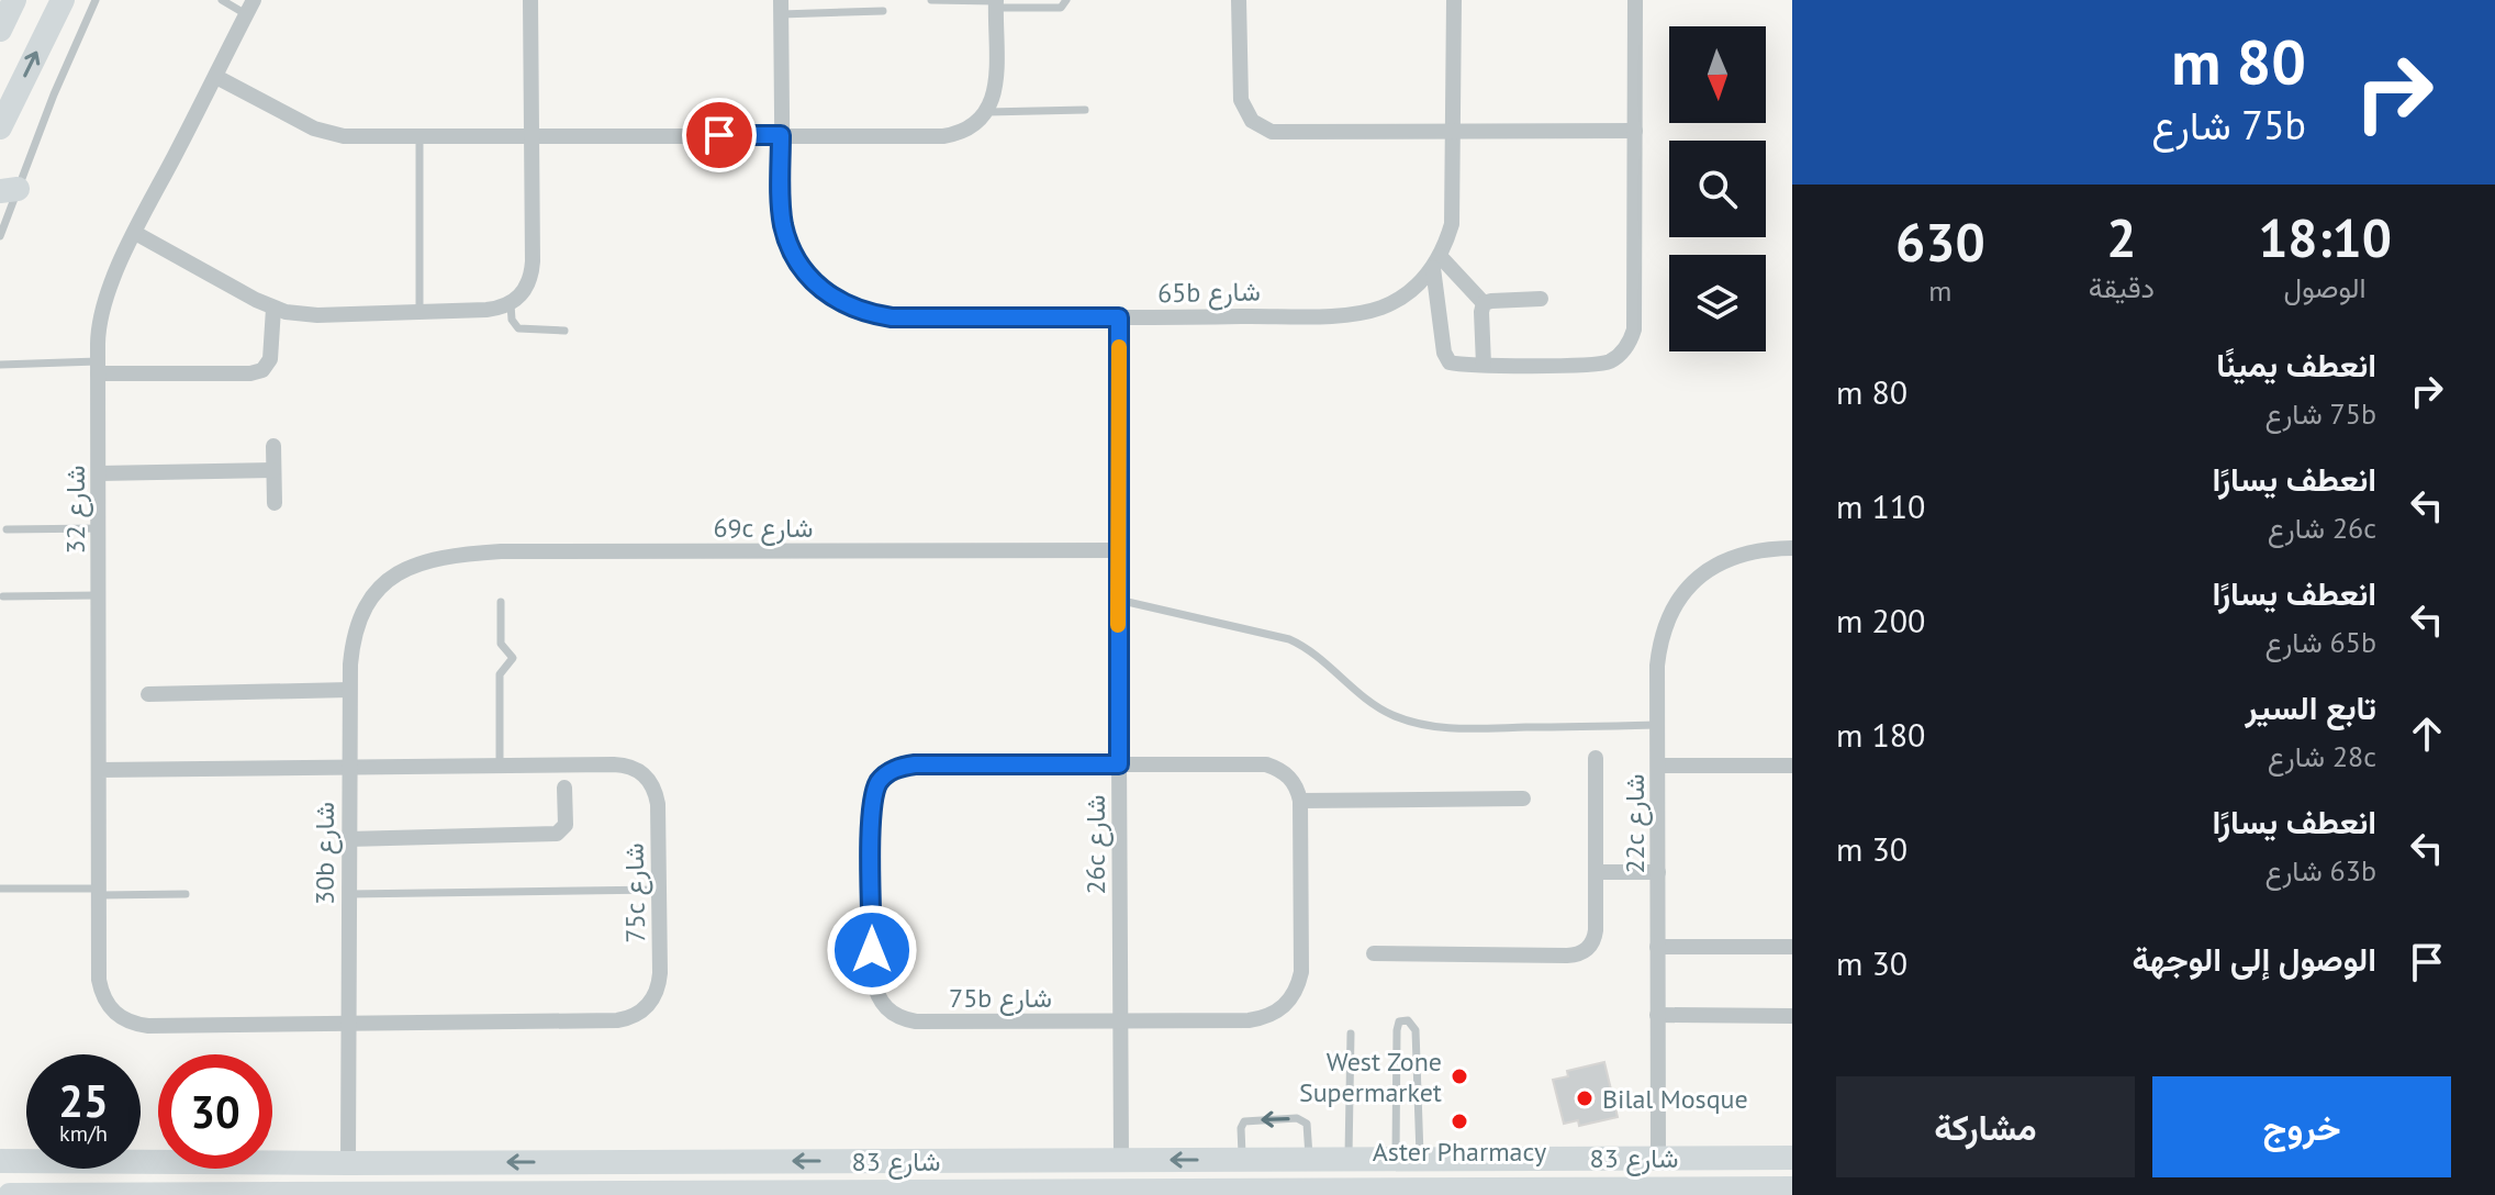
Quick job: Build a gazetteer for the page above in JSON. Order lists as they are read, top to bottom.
{
  "streets": {
    "street": [
      "65b شارع",
      "شارع 32",
      "69c شارع",
      "22c شارع",
      "26c شارع",
      "30b شارع",
      "75c شارع",
      "75b شارع",
      "شارع 83"
    ]
  },
  "crossings": [
    ["65b شارع", "26c شارع"],
    ["شارع 32", "75c شارع"],
    ["69c شارع", "26c شارع"],
    ["69c شارع", "30b شارع"],
    ["22c شارع", "شارع 83"],
    ["26c شارع", "75b شارع"],
    ["26c شارع", "شارع 83"],
    ["30b شارع", "75c شارع"],
    ["30b شارع", "شارع 83"]
  ],
  "places": ["West Zone Supermarket", "Bilal Mosque", "Aster Pharmacy"],
  "north": "bottom",
  "page": {
    "turn": ["80 m", "75b شارع"],
    "eta": [
      "18:10",
      "الوصول",
      "2",
      "دقيقة",
      "630",
      "m"
    ],
    "list": [
      {
        "name": "انعطف يمينًا",
        "note": "75b شارع",
        "value": "80 m"
      },
      {
        "name": "انعطف يسارًا",
        "note": "26c شارع",
        "value": "110 m"
      },
      {
        "name": "انعطف يسارًا",
        "note": "65b شارع",
        "value": "200 m"
      },
      {
        "name": "تابع السير",
        "note": "28c شارع",
        "value": "180 m"
      },
      {
        "name": "انعطف يسارًا",
        "note": "63b شارع",
        "value": "30 m"
      },
      {
        "name": "الوصول إلى الوجهة",
        "value": "30 m"
      }
    ],
    "speed": "25 km/h",
    "limit": "30",
    "buttons": ["خروج", "مشاركة"]
  }
}
